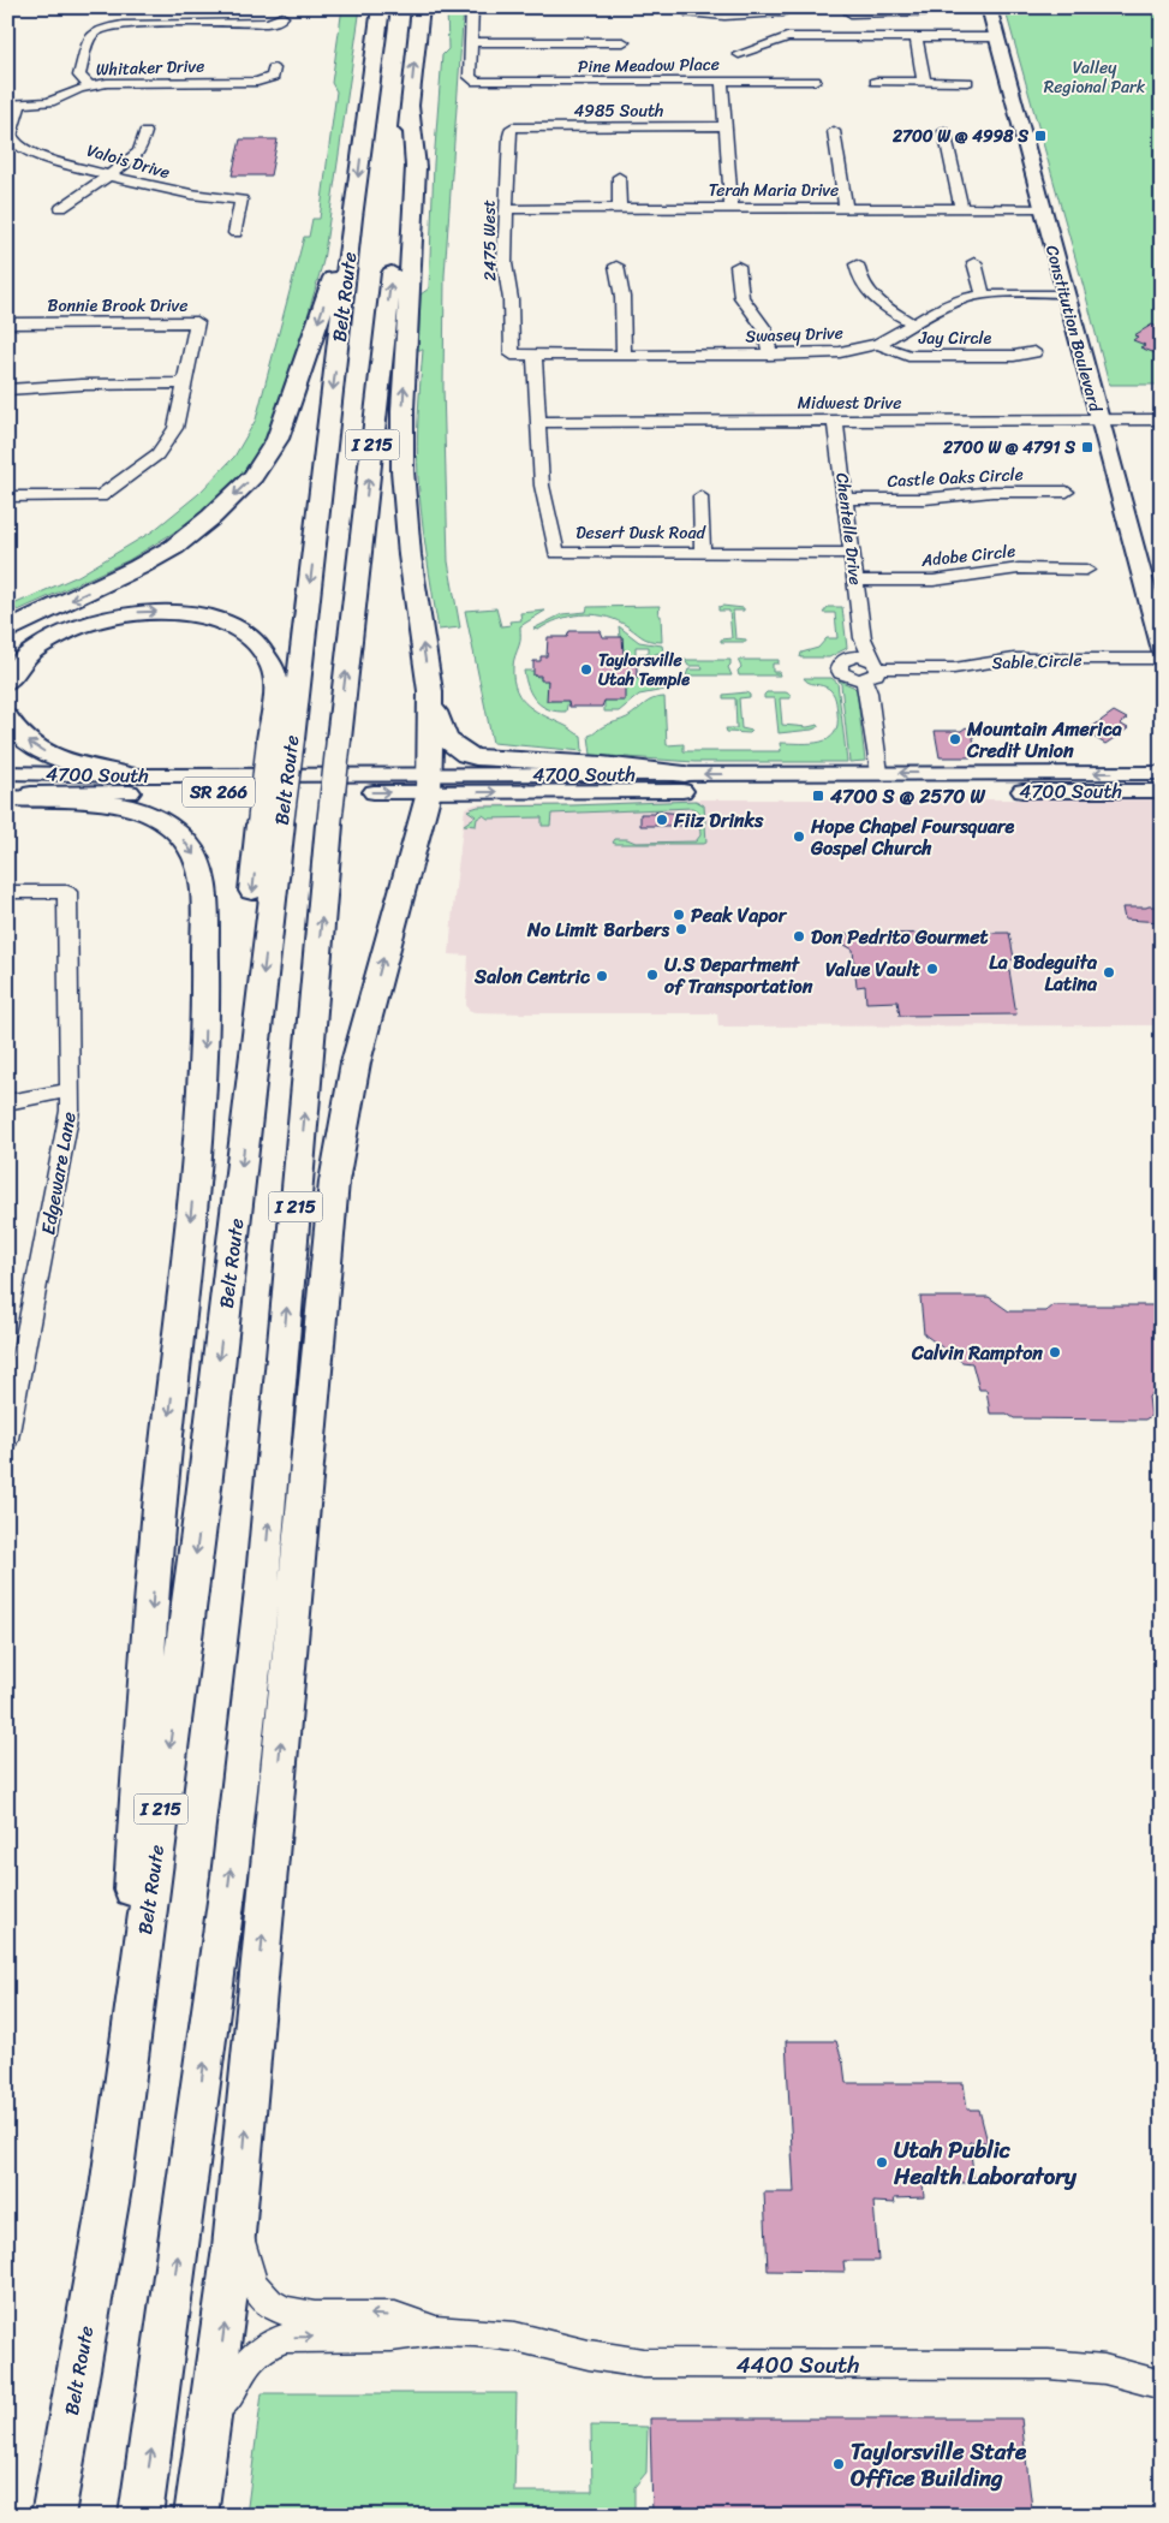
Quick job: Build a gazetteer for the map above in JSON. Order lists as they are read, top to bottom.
{
  "streets": {
    "highway": ["Belt Route", "I 215"],
    "main road": ["Constitution Boulevard", "4700 South", "SR 266"],
    "street": [
      "Pine Meadow Place",
      "Whitaker Drive",
      "4985 South",
      "Valois Drive",
      "Terah Maria Drive",
      "2475 West",
      "Bonnie Brook Drive",
      "Swasey Drive",
      "Jay Circle",
      "Midwest Drive",
      "Castle Oaks Circle",
      "Chentelle Drive",
      "Desert Dusk Road",
      "Adobe Circle",
      "Sable Circle",
      "Edgeware Lane",
      "4400 South"
    ]
  },
  "crossings": [
    ["Whitaker Drive", "Valois Drive"],
    ["4985 South", "2475 West"],
    ["Terah Maria Drive", "2475 West"],
    ["Terah Maria Drive", "Constitution Boulevard"],
    ["2475 West", "Swasey Drive"],
    ["Constitution Boulevard", "Swasey Drive"],
    ["Constitution Boulevard", "Midwest Drive"],
    ["Swasey Drive", "Jay Circle"],
    ["Swasey Drive", "Desert Dusk Road"],
    ["Midwest Drive", "Chentelle Drive"],
    ["Midwest Drive", "Desert Dusk Road"],
    ["Castle Oaks Circle", "Chentelle Drive"],
    ["Chentelle Drive", "Desert Dusk Road"],
    ["Chentelle Drive", "Adobe Circle"],
    ["Chentelle Drive", "Sable Circle"]
  ],
  "parks": ["Valley Regional Park"],
  "places": {
    "transit": ["2700 W @ 4998 S", "2700 W @ 4791 S", "4700 S @ 2570 W"],
    "other": [
      "Taylorsville Utah Temple",
      "Mountain America Credit Union",
      "Fiiz Drinks",
      "Hope Chapel Foursquare Gospel Church",
      "Peak Vapor",
      "No Limit Barbers",
      "Don Pedrito Gourmet",
      "Value Vault",
      "La Bodeguita Latina",
      "U.S Department of Transportation",
      "Salon Centric",
      "Calvin Rampton",
      "Utah Public Health Laboratory",
      "Taylorsville State Office Building"
    ]
  }
}
